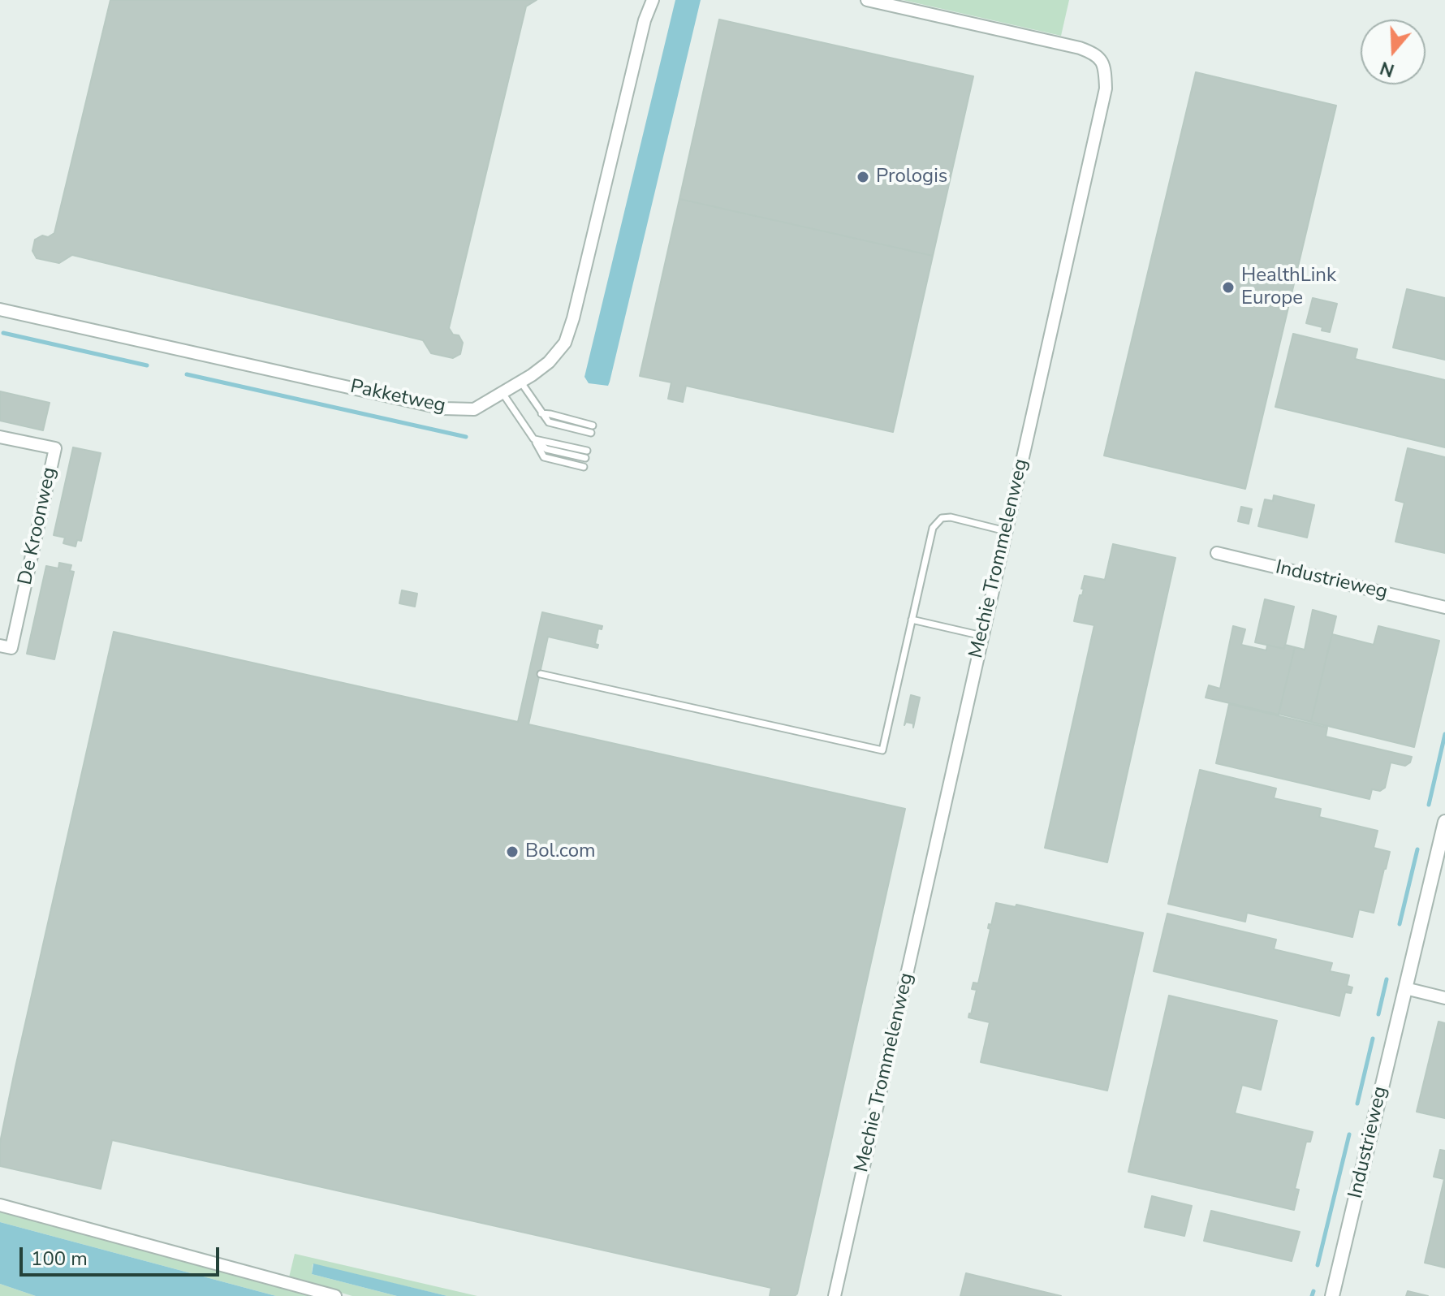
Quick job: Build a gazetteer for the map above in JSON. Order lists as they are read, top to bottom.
{
  "streets": {
    "street": [
      "Pakketweg",
      "De Kroonweg",
      "Mechie Trommelenweg",
      "Industrieweg"
    ]
  },
  "places": ["Prologis", "HealthLink Europe", "Bol.com"],
  "scale_bar": "100 m",
  "north": "bottom"
}
